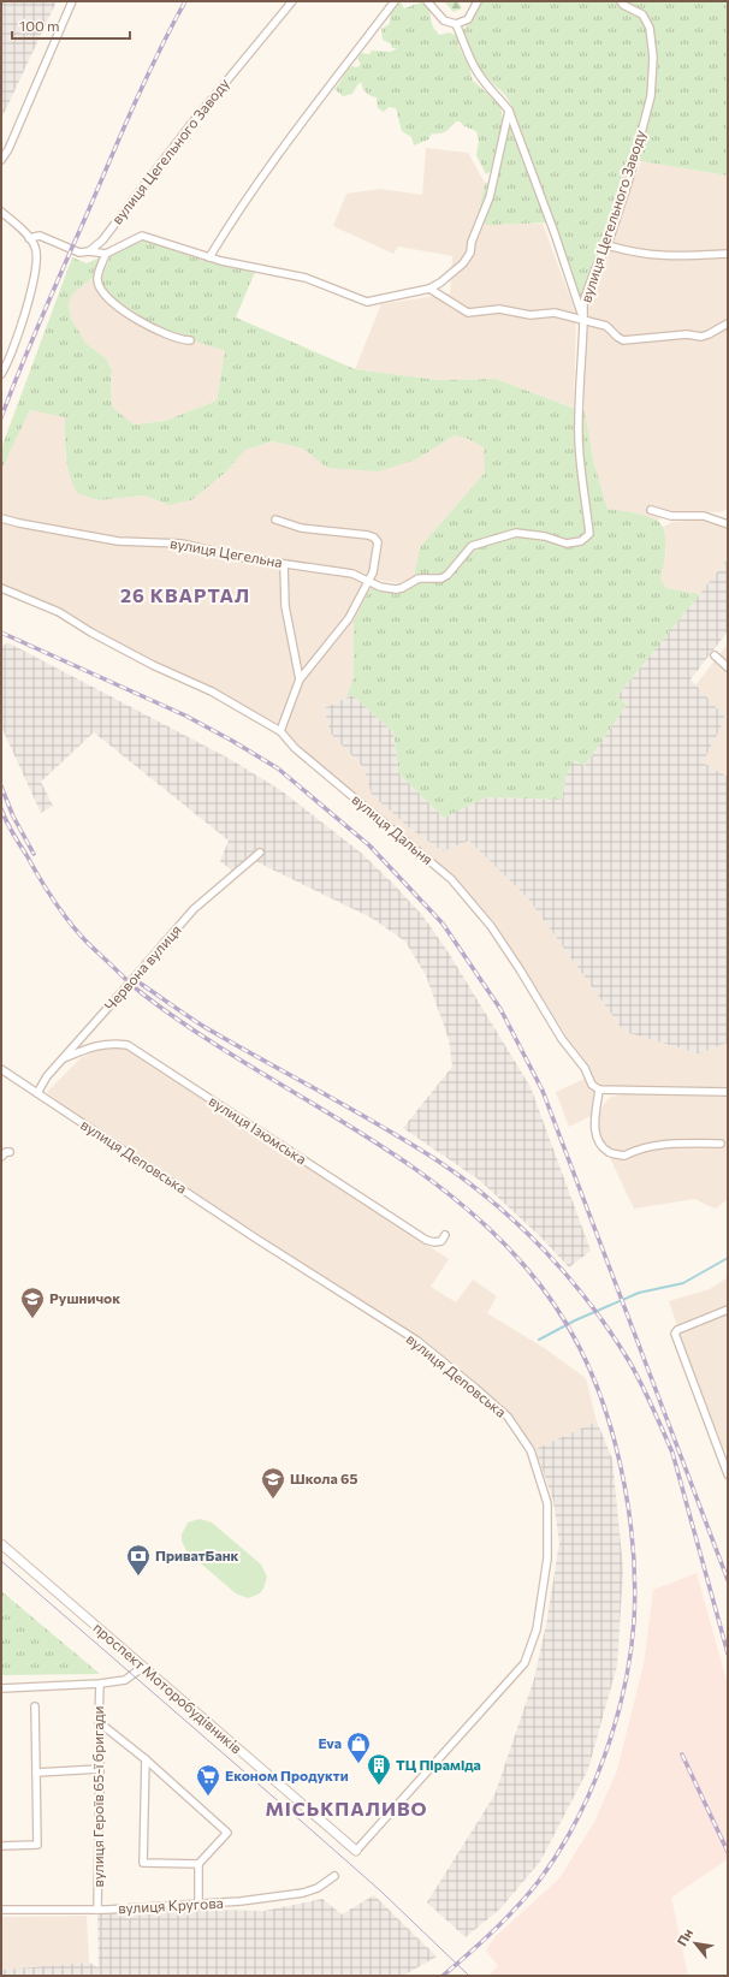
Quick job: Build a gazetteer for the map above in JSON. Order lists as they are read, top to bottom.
{
  "streets": {
    "street": [
      "вулиця Цегельного Заводу",
      "вулиця Цегельна",
      "вулиця Дальня",
      "Червона вулиця",
      "вулиця Ізюмська",
      "вулиця Деповська",
      "проспект Моторобудівників",
      "вулиця Героїв 65-ї бригади",
      "вулиця Кругова"
    ]
  },
  "crossings": [
    ["вулиця Цегельного Заводу", "вулиця Цегельна"],
    ["Червона вулиця", "вулиця Ізюмська"],
    ["Червона вулиця", "вулиця Деповська"],
    ["вулиця Деповська", "проспект Моторобудівників"],
    ["вулиця Героїв 65-ї бригади", "вулиця Кругова"]
  ],
  "districts": ["26 КВАРТАЛ", "МІСЬКПАЛИВО"],
  "places": {
    "school or university": ["Рушничок", "Школа 65"],
    "bank": ["ПриватБанк"],
    "shop": ["Eva"],
    "building": ["ТЦ Піраміда"],
    "supermarket": ["Економ Продукти"]
  },
  "scale_bar": "100 m",
  "north": "top left"
}
